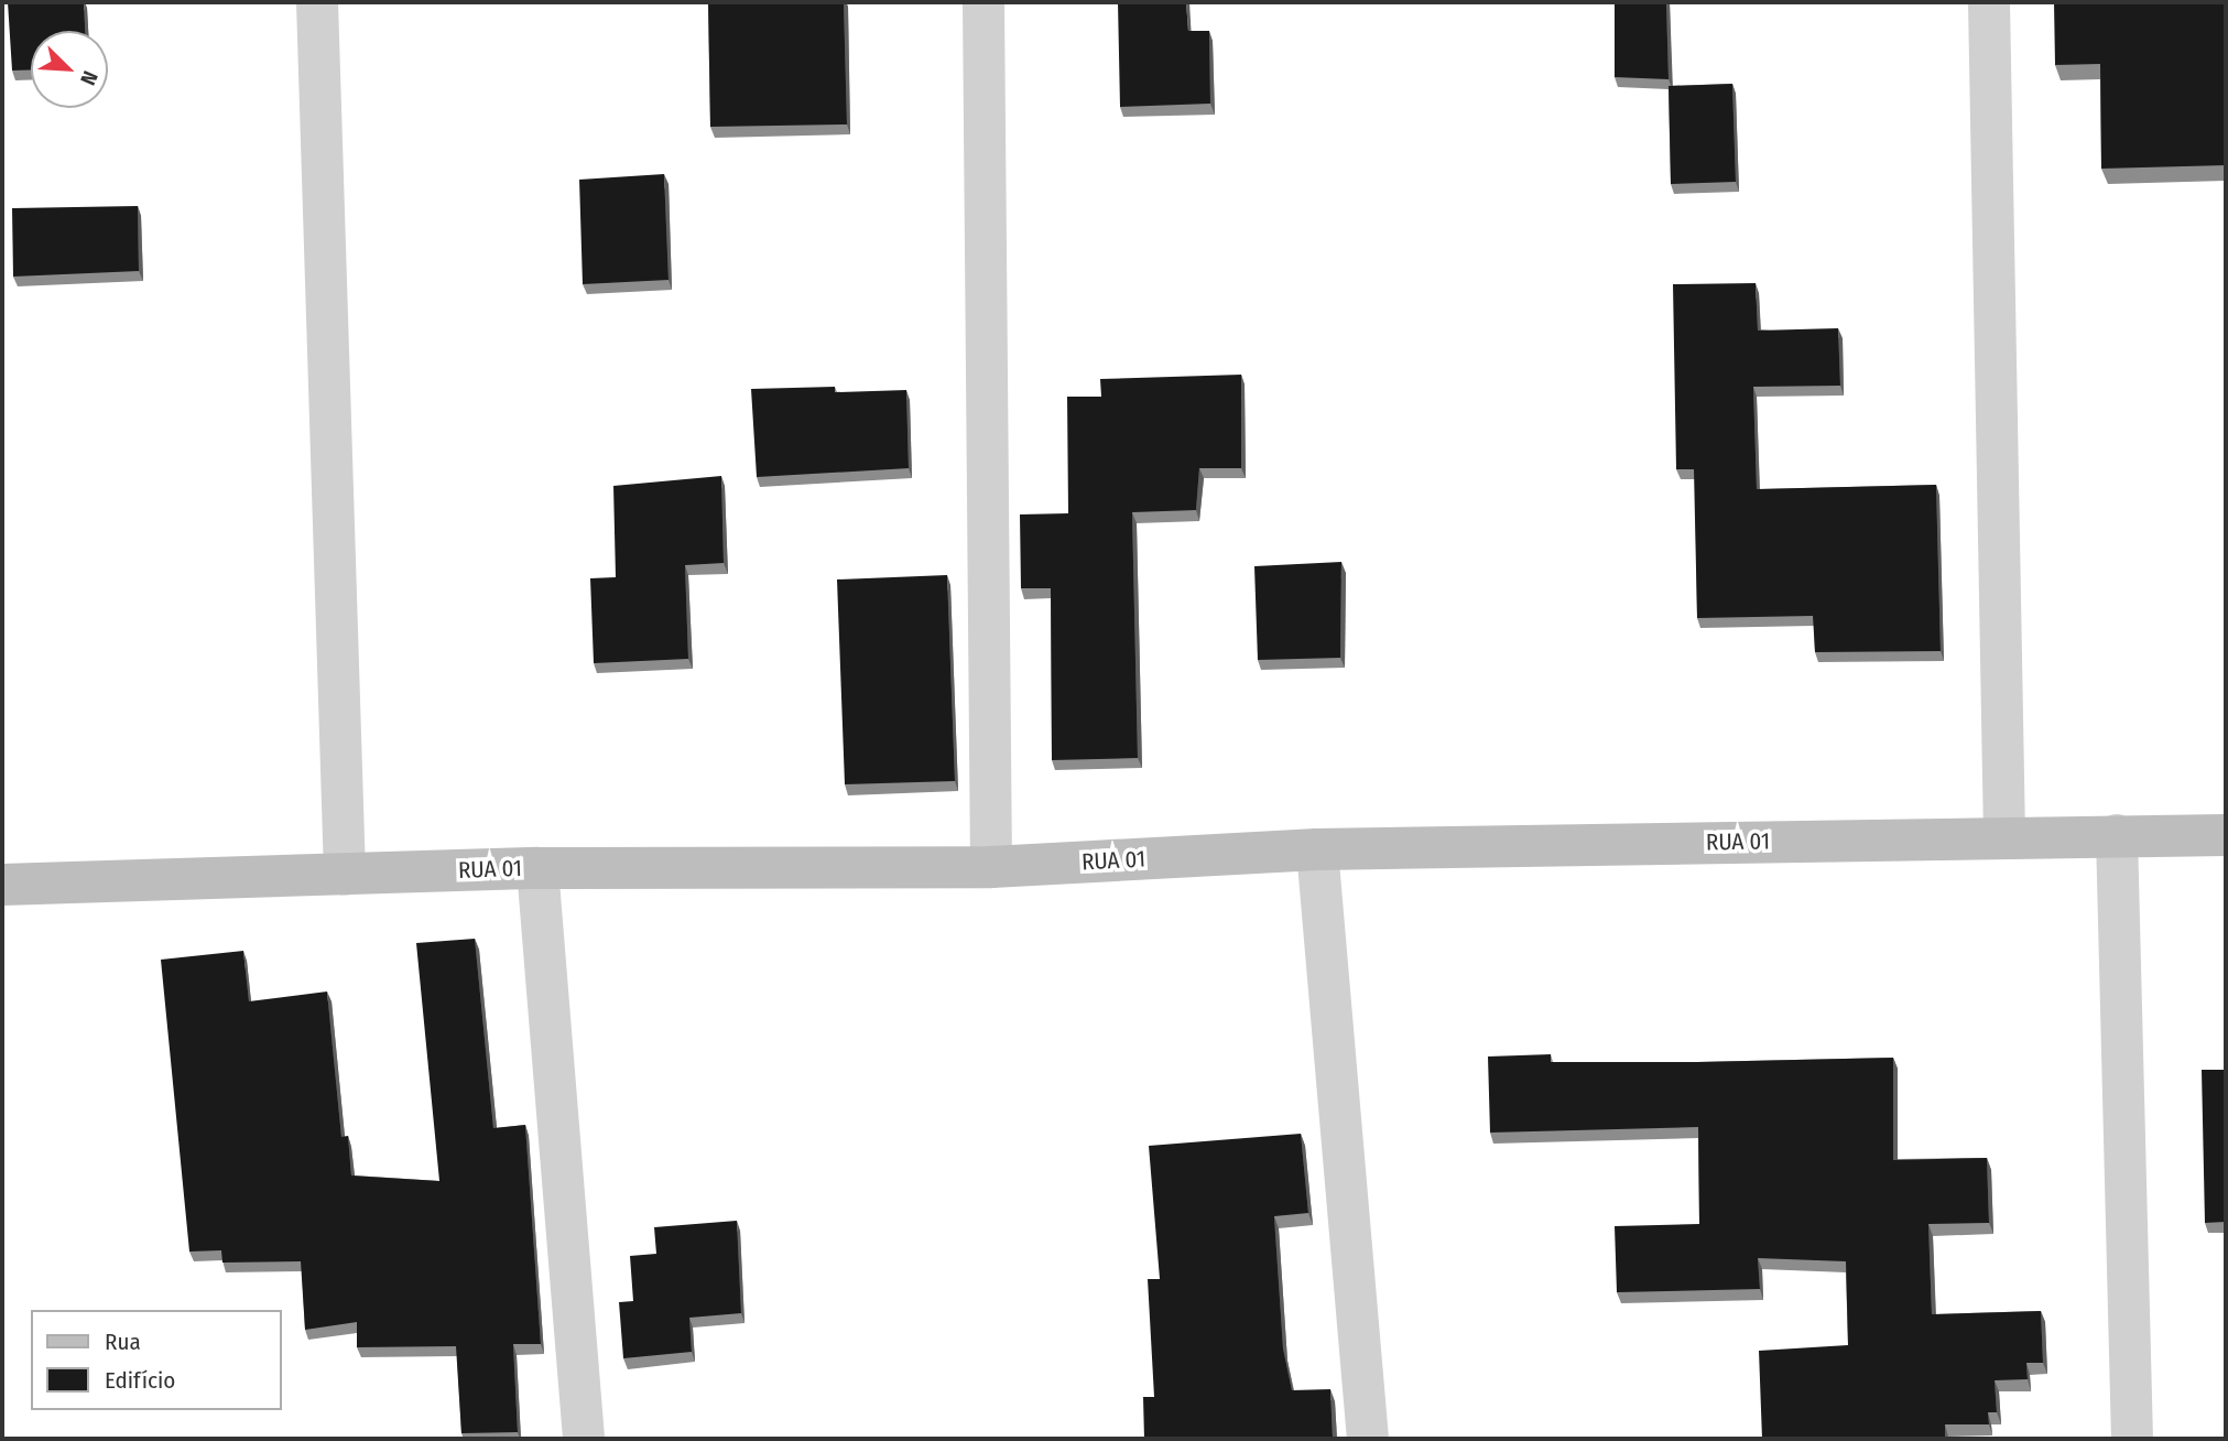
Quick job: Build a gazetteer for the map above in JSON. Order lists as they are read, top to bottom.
{
  "streets": {
    "street": ["RUA 01"]
  },
  "legend": ["Rua", "Edifício"],
  "north": "bottom right"
}
